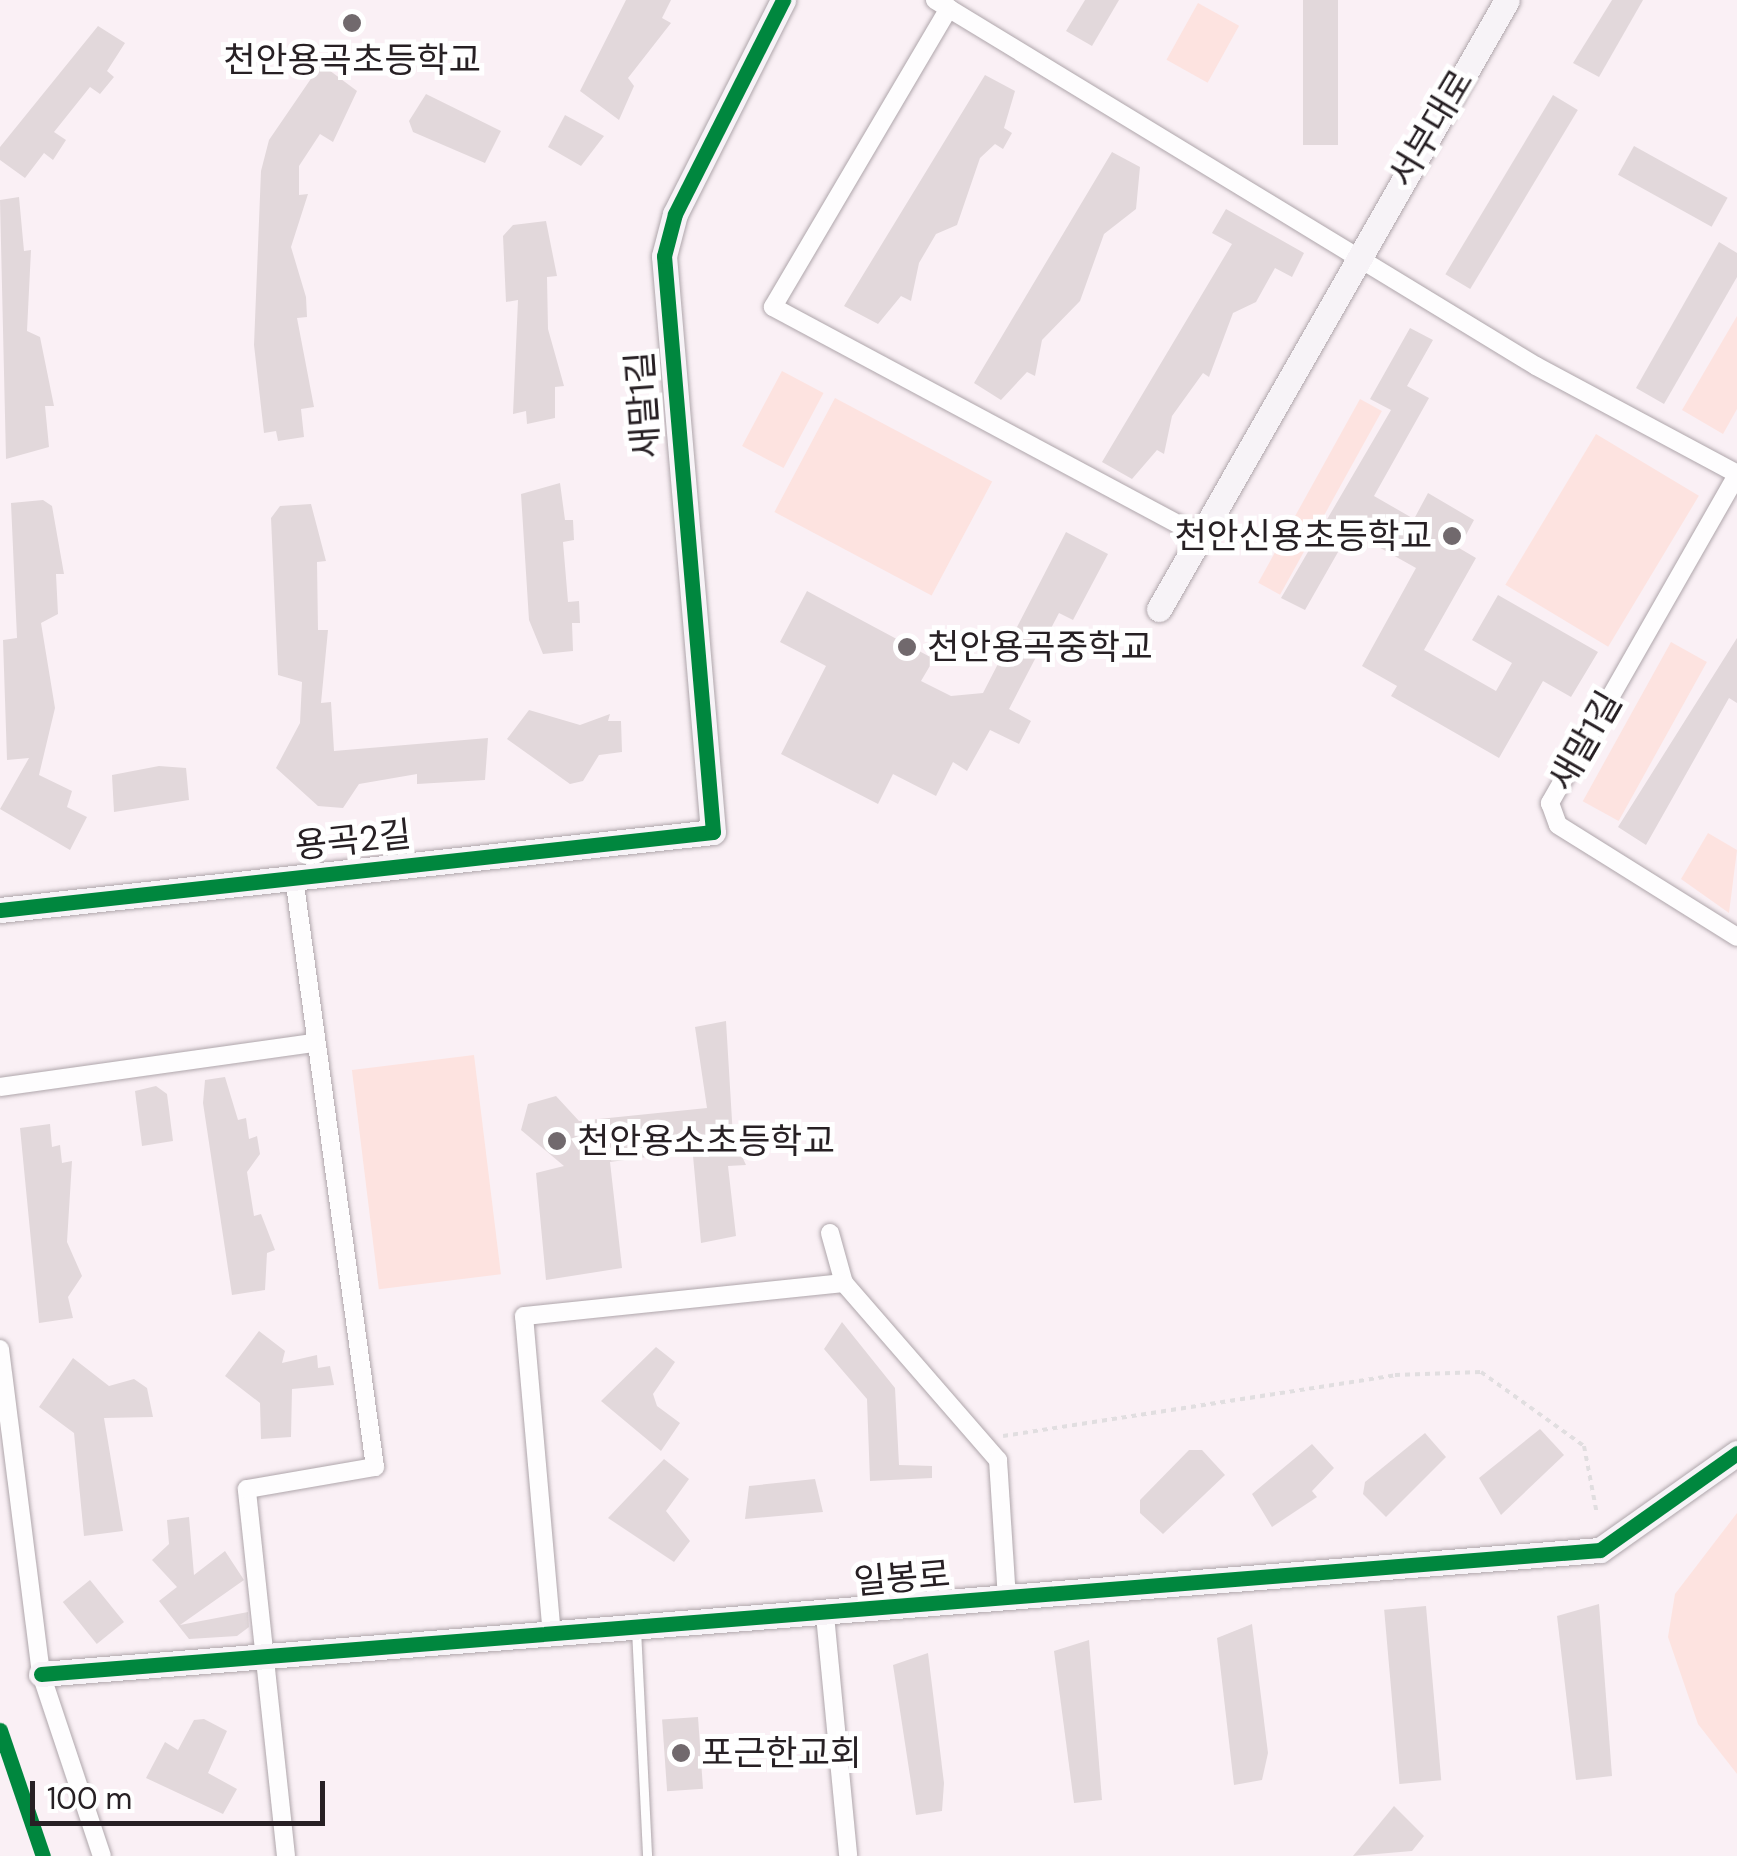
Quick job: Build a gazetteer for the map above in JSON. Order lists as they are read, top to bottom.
{
  "streets": {
    "street": [
      "서부대로",
      "새말1길",
      "용곡2길",
      "일봉로"
    ]
  },
  "crossings": [
    ["서부대로", "새말1길"],
    ["새말1길", "용곡2길"]
  ],
  "places": [
    "천안용곡초등학교",
    "천안신용초등학교",
    "천안용곡중학교",
    "천안용소초등학교",
    "포근한교회"
  ],
  "scale_bar": "100 m"
}
